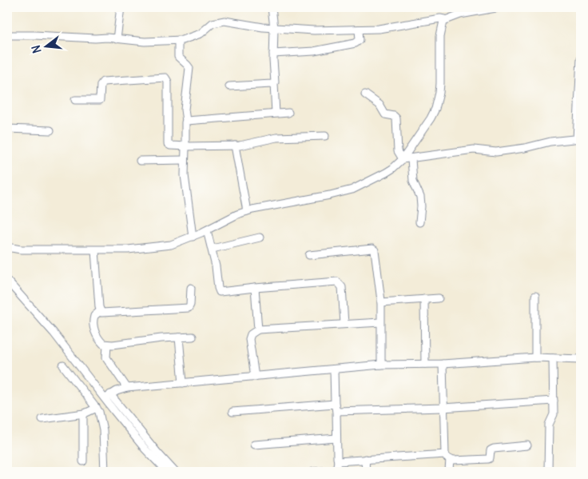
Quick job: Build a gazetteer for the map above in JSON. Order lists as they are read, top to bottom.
{
  "north": "left"
}
